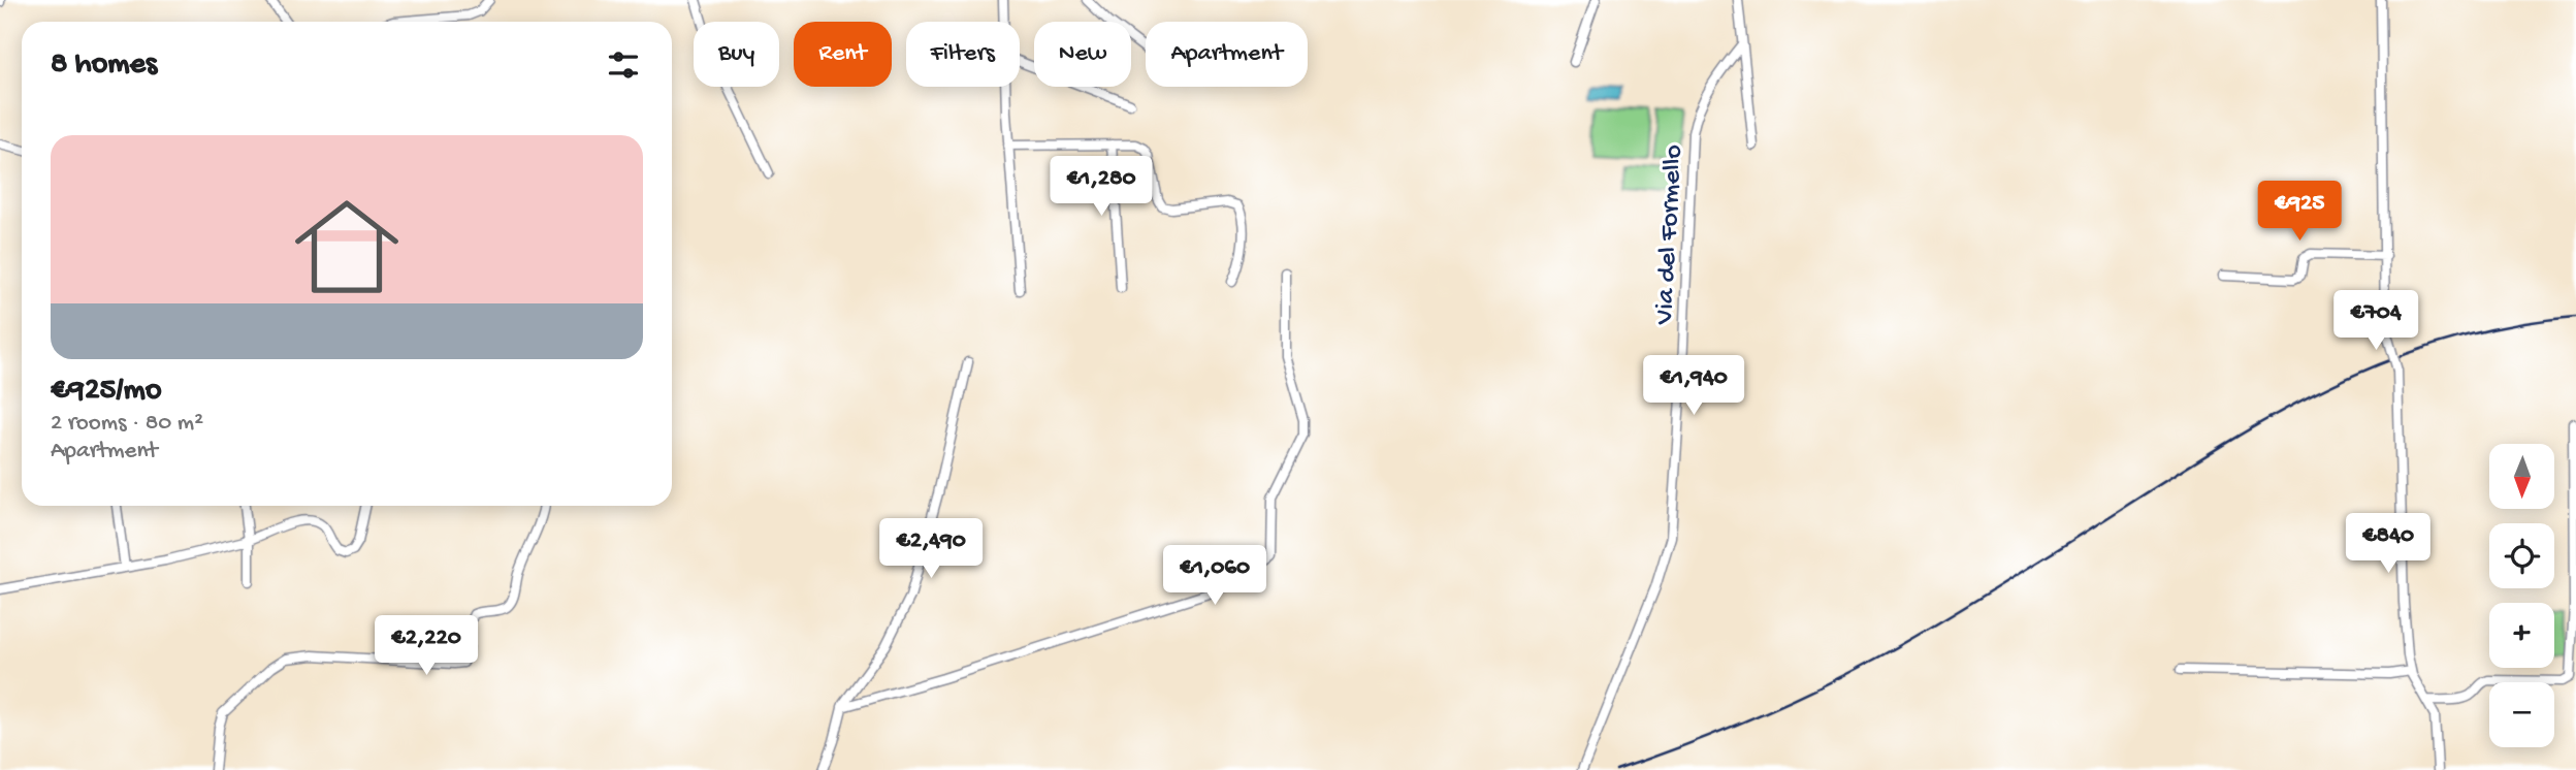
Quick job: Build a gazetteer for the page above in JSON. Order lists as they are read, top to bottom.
{
  "streets": {
    "street": ["Via del Formello"]
  },
  "north": "bottom",
  "page": {
    "chip": [
      "Buy",
      "Rent",
      "Filters",
      "New",
      "Apartment"
    ],
    "heading": "8 homes",
    "list": [
      {
        "name": "€925/mo",
        "note": "2 rooms · 80 m² · Apartment"
      }
    ],
    "price": [
      "€1,280",
      "€925",
      "€704",
      "€1,940",
      "€840",
      "€2,490",
      "€1,060",
      "€2,220"
    ],
    "map_buttons": ["+", "−"]
  }
}
